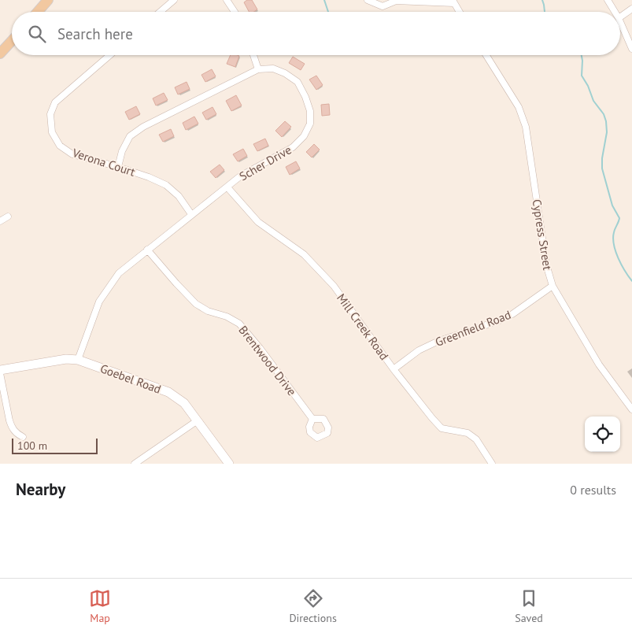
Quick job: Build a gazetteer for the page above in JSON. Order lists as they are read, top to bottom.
{
  "streets": {
    "street": [
      "Verona Court",
      "Scher Drive",
      "Cypress Street",
      "Mill Creek Road",
      "Greenfield Road",
      "Brentwood Drive",
      "Goebel Road"
    ]
  },
  "crossings": [
    ["Verona Court", "Scher Drive"],
    ["Scher Drive", "Mill Creek Road"],
    ["Scher Drive", "Brentwood Drive"],
    ["Scher Drive", "Goebel Road"],
    ["Cypress Street", "Greenfield Road"],
    ["Mill Creek Road", "Greenfield Road"]
  ],
  "scale_bar": "100 m",
  "page": {
    "search": "Search here",
    "scale": "100 m",
    "heading": ["Nearby", "0 results"],
    "nav": ["Map", "Directions", "Saved"]
  }
}
